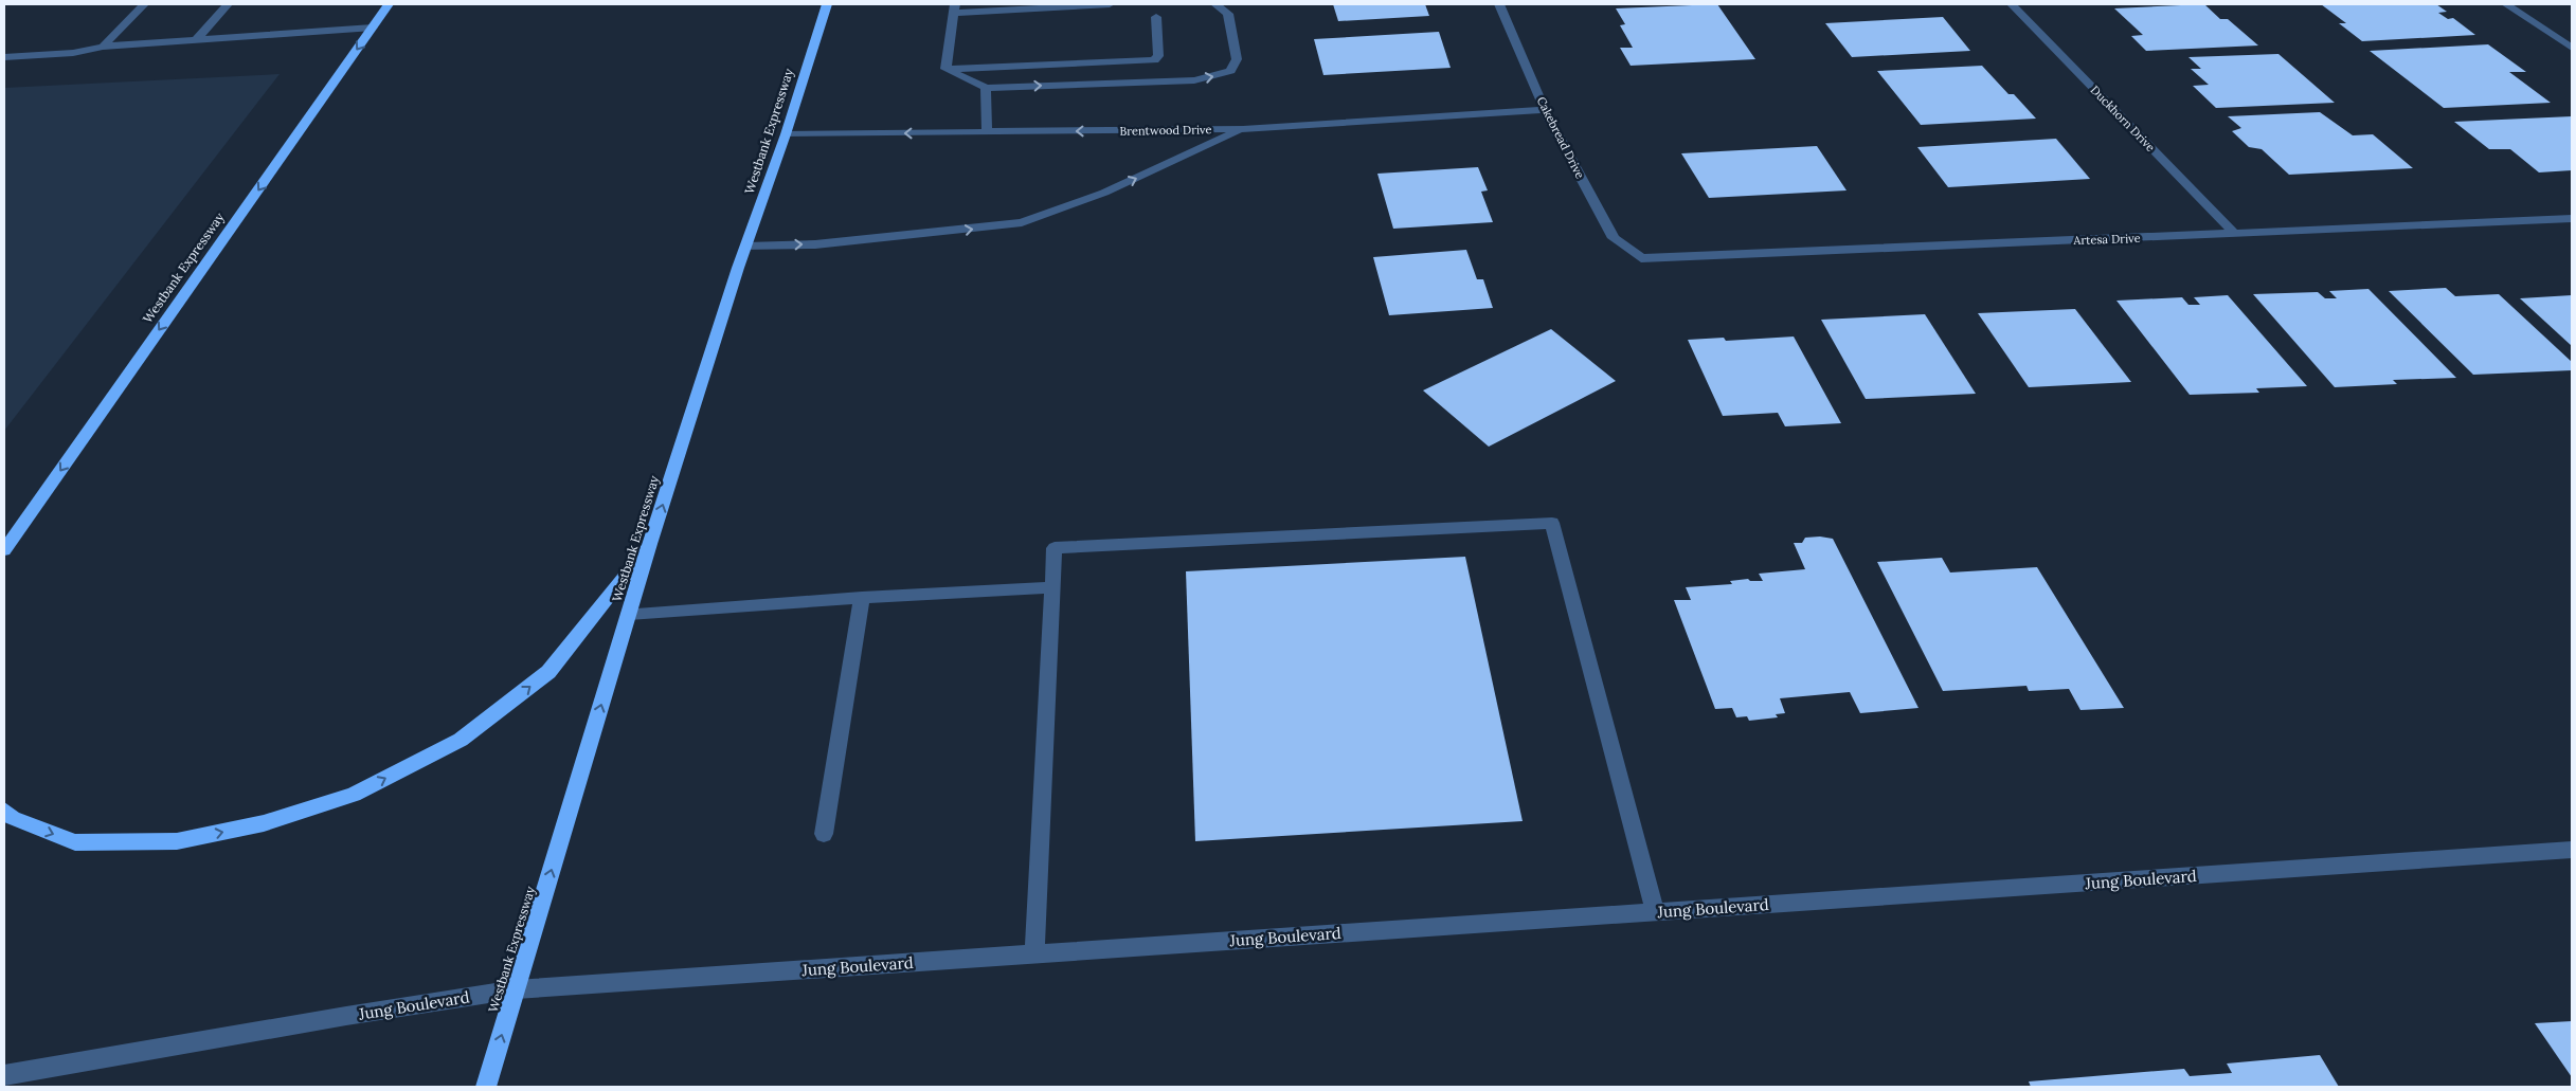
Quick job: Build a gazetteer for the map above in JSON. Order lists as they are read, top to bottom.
{
  "streets": {
    "highway": ["Westbank Expressway"],
    "street": [
      "Duckhorn Drive",
      "Brentwood Drive",
      "Cakebread Drive",
      "Artesa Drive",
      "Jung Boulevard"
    ]
  },
  "crossings": [
    ["Duckhorn Drive", "Artesa Drive"],
    ["Brentwood Drive", "Westbank Expressway"],
    ["Brentwood Drive", "Cakebread Drive"],
    ["Westbank Expressway", "Jung Boulevard"],
    ["Cakebread Drive", "Artesa Drive"]
  ]
}
